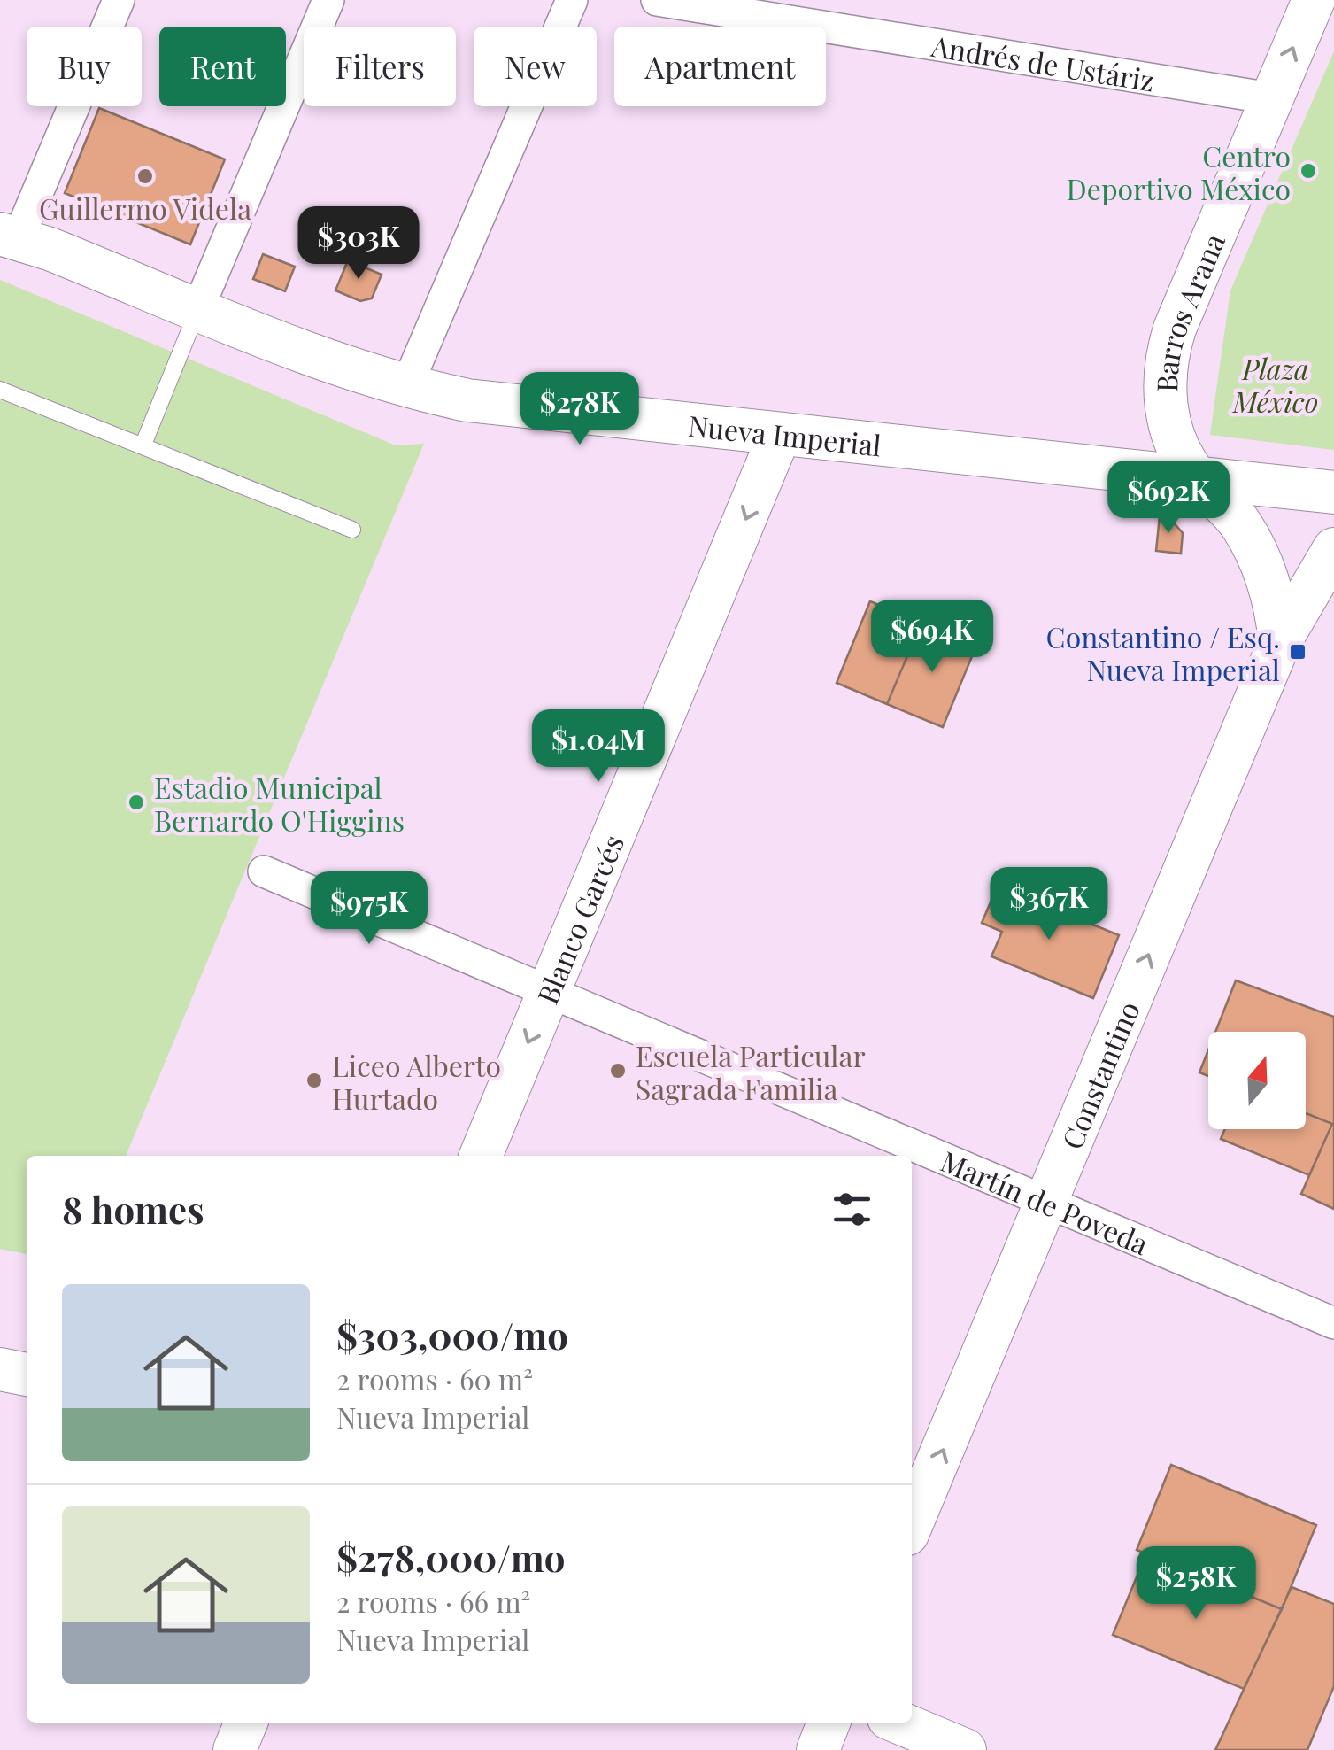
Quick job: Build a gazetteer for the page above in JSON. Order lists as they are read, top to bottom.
{
  "streets": {
    "street": [
      "Andrés de Ustáriz",
      "Barros Arana",
      "Nueva Imperial",
      "Blanco Garcés",
      "Constantino",
      "Martín de Poveda"
    ]
  },
  "crossings": [
    ["Andrés de Ustáriz", "Barros Arana"],
    ["Barros Arana", "Nueva Imperial"],
    ["Nueva Imperial", "Blanco Garcés"],
    ["Blanco Garcés", "Martín de Poveda"],
    ["Constantino", "Martín de Poveda"]
  ],
  "one_way": ["Blanco Garcés", "Constantino"],
  "parks": ["Plaza México"],
  "places": {
    "other": [
      "Centro Deportivo México",
      "Guillermo Videla",
      "Estadio Municipal Bernardo O'Higgins",
      "Escuela Particular Sagrada Familia",
      "Liceo Alberto Hurtado"
    ],
    "transit": ["Constantino / Esq. Nueva Imperial"]
  },
  "north": "top",
  "page": {
    "chip": [
      "Buy",
      "Rent",
      "Filters",
      "New",
      "Apartment"
    ],
    "price": [
      "$303K",
      "$278K",
      "$692K",
      "$694K",
      "$1.04M",
      "$367K",
      "$975K",
      "$258K"
    ],
    "heading": "8 homes",
    "list": [
      {
        "name": "$303,000/mo",
        "note": "2 rooms · 60 m² · Nueva Imperial"
      },
      {
        "name": "$278,000/mo",
        "note": "2 rooms · 66 m² · Nueva Imperial"
      }
    ]
  }
}
